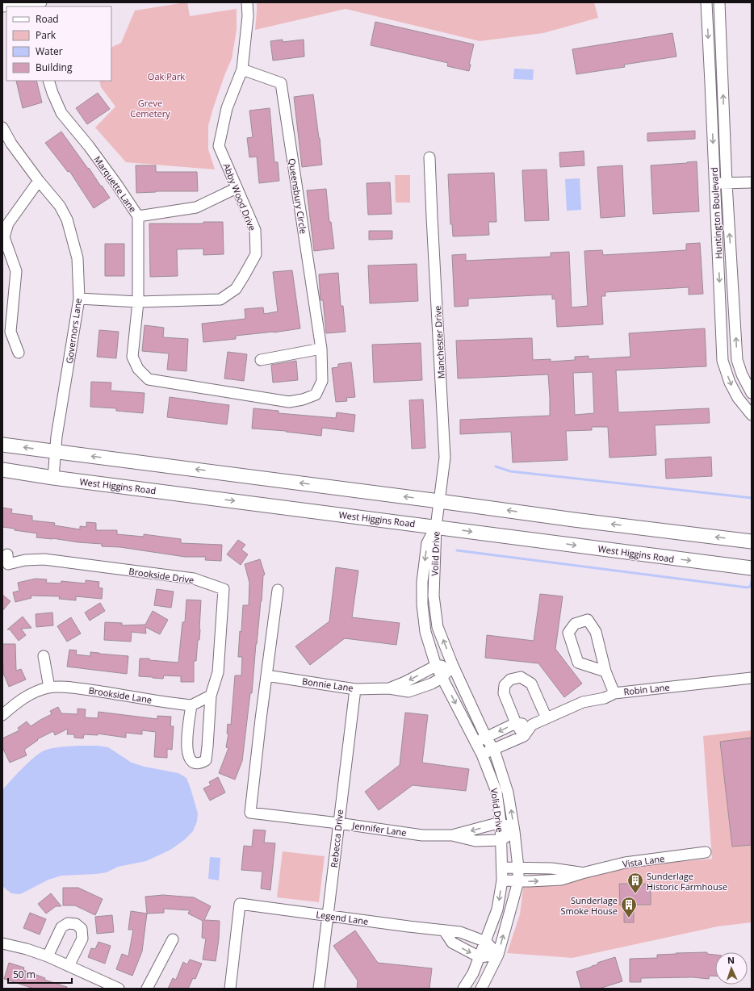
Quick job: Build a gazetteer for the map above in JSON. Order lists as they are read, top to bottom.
{
  "streets": {
    "main road": ["West Higgins Road"],
    "street": [
      "Marquette Lane",
      "Queensbury Circle",
      "Abby Wood Drive",
      "Huntington Boulevard",
      "Governors Lane",
      "Manchester Drive",
      "Volid Drive",
      "Brookside Drive",
      "Bonnie Lane",
      "Robin Lane",
      "Brookside Lane",
      "Jennifer Lane",
      "Rebecca Drive",
      "Vista Lane",
      "Legend Lane"
    ]
  },
  "crossings": [
    ["Marquette Lane", "Queensbury Circle"],
    ["Marquette Lane", "Abby Wood Drive"],
    ["Queensbury Circle", "Abby Wood Drive"],
    ["Abby Wood Drive", "Governors Lane"],
    ["Governors Lane", "West Higgins Road"],
    ["Manchester Drive", "West Higgins Road"],
    ["Manchester Drive", "Volid Drive"],
    ["West Higgins Road", "Volid Drive"],
    ["Volid Drive", "Bonnie Lane"],
    ["Volid Drive", "Jennifer Lane"],
    ["Volid Drive", "Vista Lane"],
    ["Volid Drive", "Legend Lane"],
    ["Bonnie Lane", "Jennifer Lane"],
    ["Bonnie Lane", "Rebecca Drive"],
    ["Jennifer Lane", "Rebecca Drive"],
    ["Rebecca Drive", "Legend Lane"]
  ],
  "parks": ["Oak Park", "Greve Cemetery"],
  "places": {
    "building": ["Sunderlage Historic Farmhouse", "Sunderlage Smoke House"]
  },
  "legend": [
    "Road",
    "Park",
    "Water",
    "Building"
  ],
  "scale_bar": "50 m",
  "north": "top"
}
